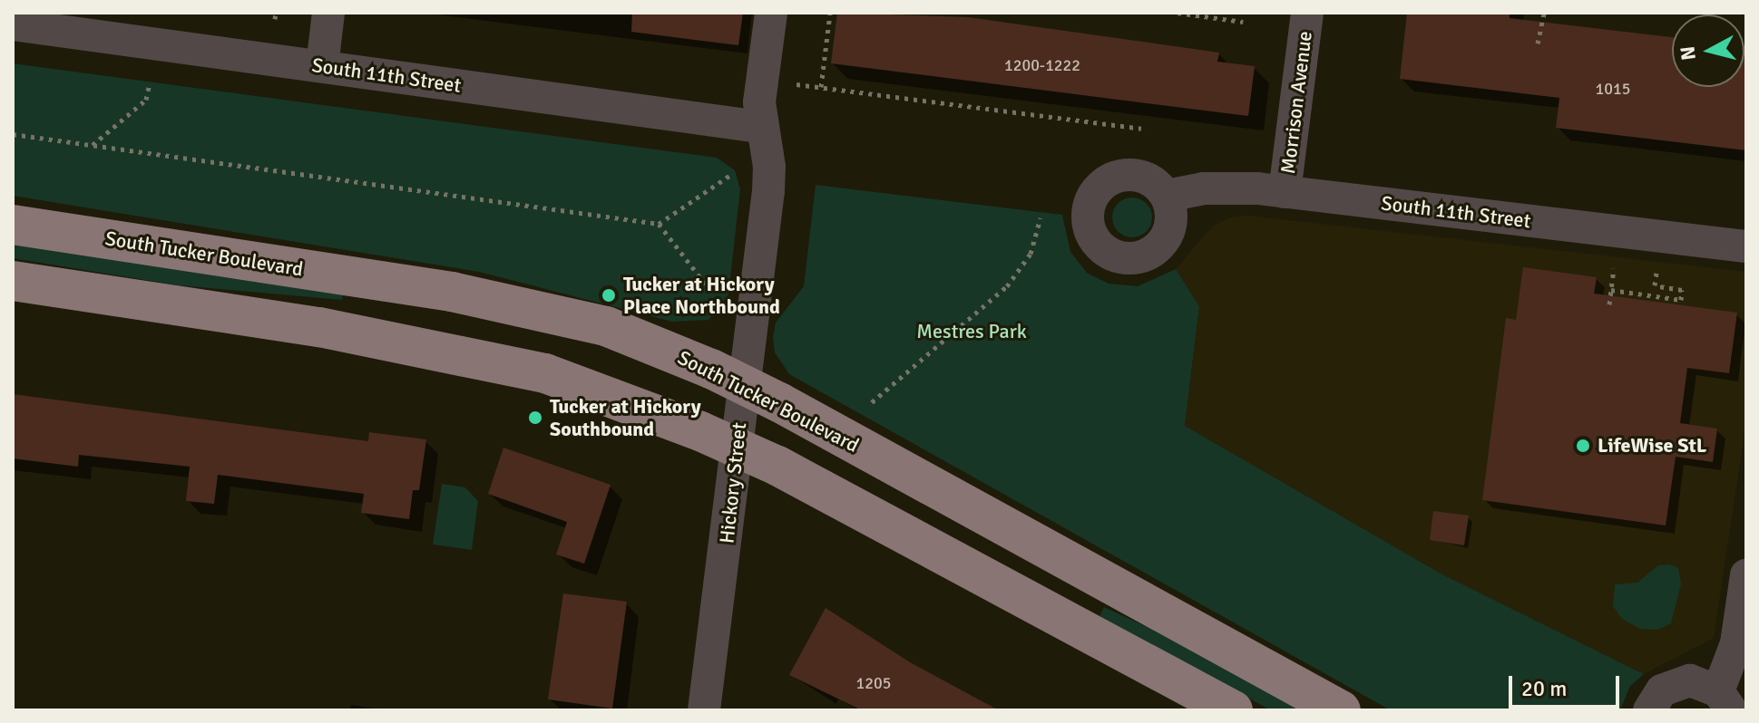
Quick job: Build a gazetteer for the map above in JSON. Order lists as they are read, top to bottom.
{
  "streets": {
    "main road": ["South Tucker Boulevard"],
    "street": ["South 11th Street", "Morrison Avenue", "Hickory Street"]
  },
  "crossings": [
    ["South 11th Street", "Morrison Avenue"],
    ["South 11th Street", "Hickory Street"],
    ["South Tucker Boulevard", "Hickory Street"]
  ],
  "parks": ["Mestres Park"],
  "places": ["Tucker at Hickory Place Northbound", "Tucker at Hickory Southbound", "LifeWise StL"],
  "house_numbers": ["1200-1222", "1015", "1205"],
  "scale_bar": "20 m",
  "north": "left"
}
